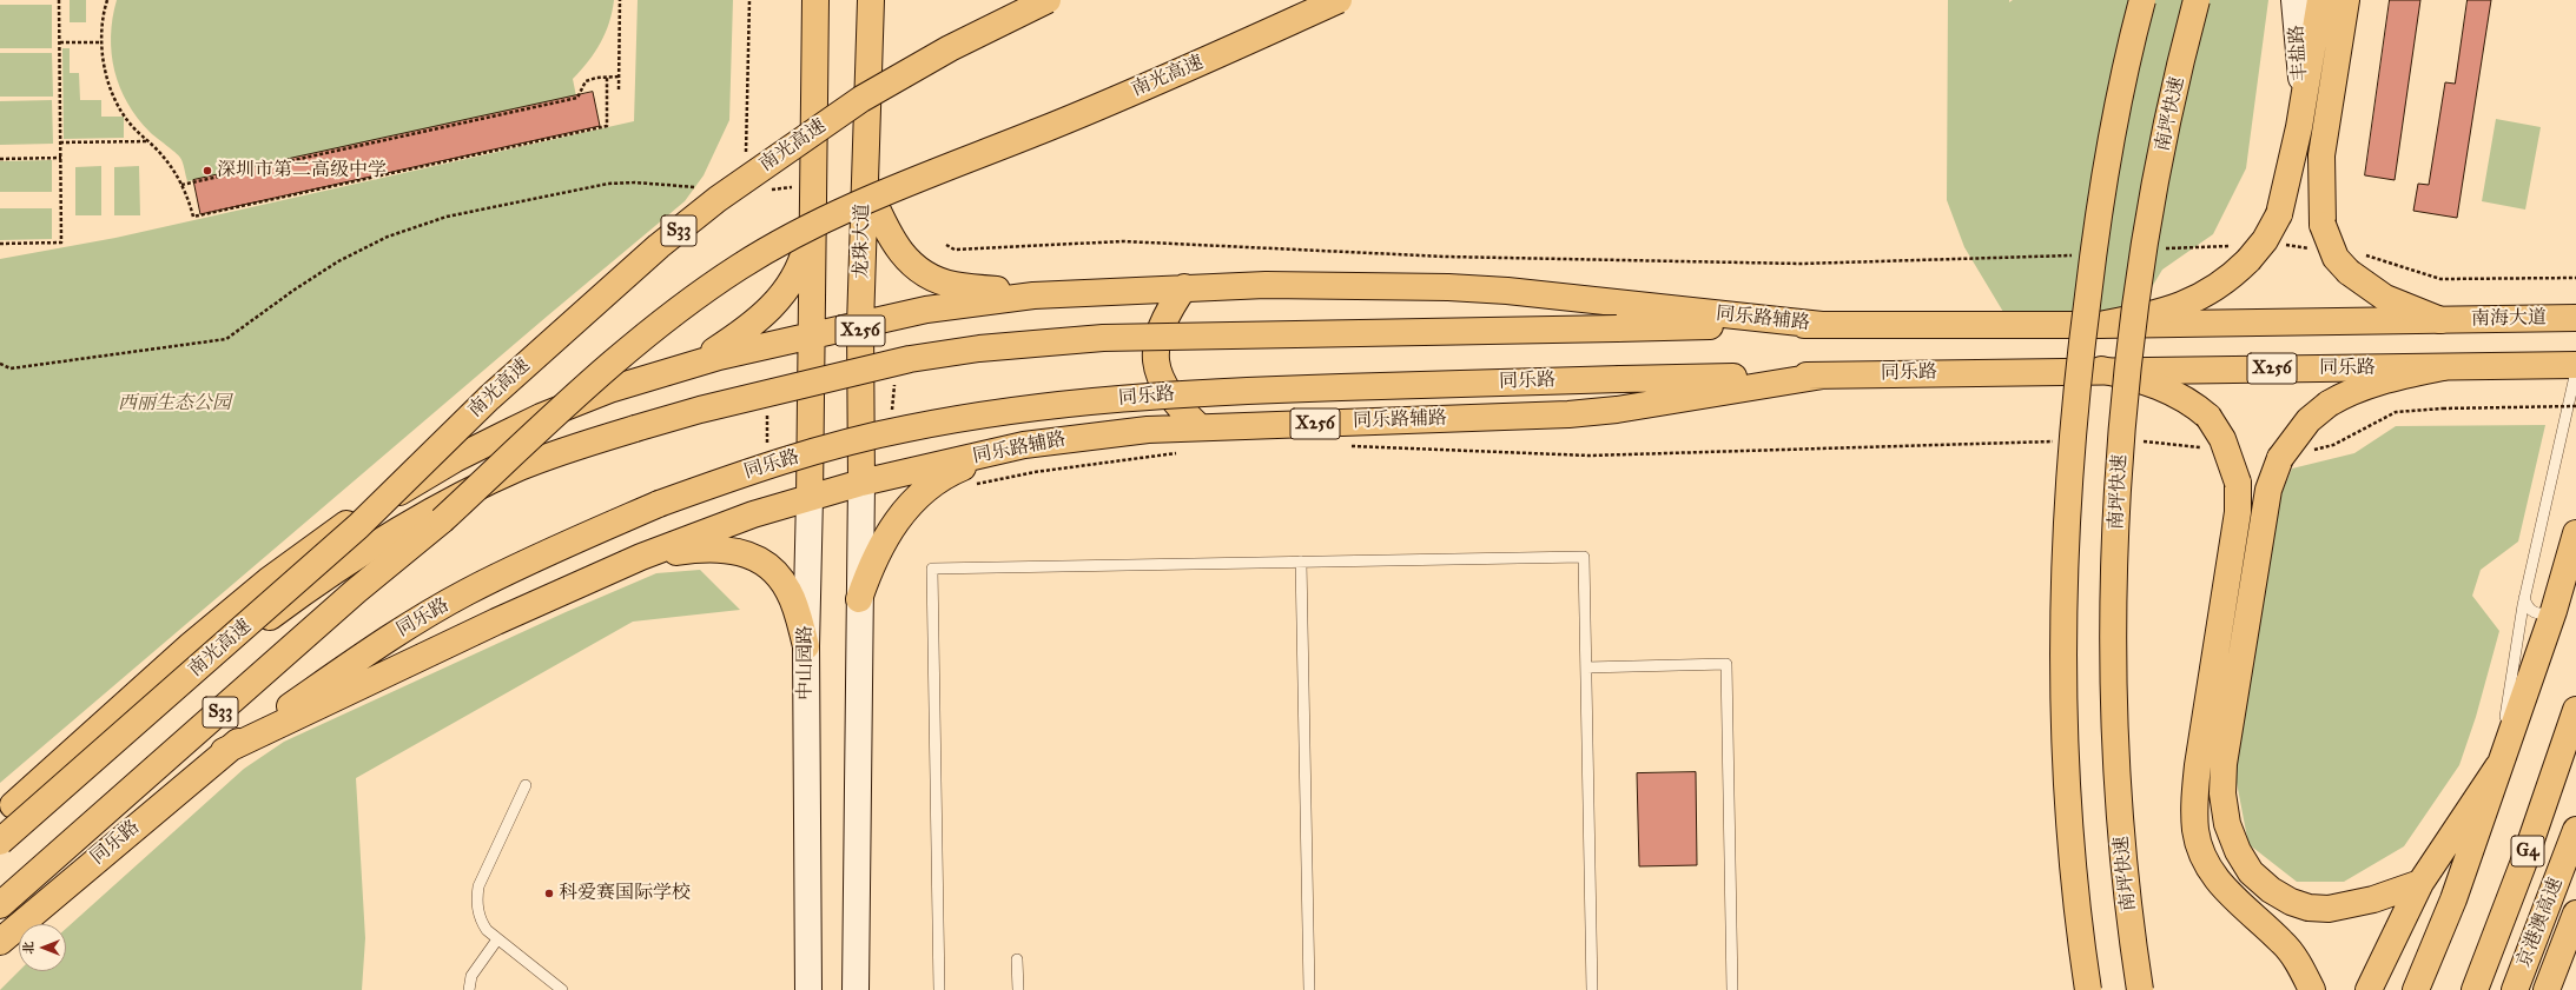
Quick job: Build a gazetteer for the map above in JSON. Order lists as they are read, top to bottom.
{
  "streets": {
    "main road": [
      "丰盐路",
      "南光高速",
      "南坪快速",
      "S33",
      "龙珠大道",
      "同乐路辅路",
      "南海大道",
      "X256",
      "同乐路",
      "中山园路",
      "G4",
      "京港澳高速"
    ]
  },
  "crossings": [
    ["龙珠大道", "同乐路辅路"],
    ["龙珠大道", "X256"],
    ["同乐路辅路", "X256"],
    ["同乐路辅路", "同乐路"],
    ["同乐路辅路", "中山园路"],
    ["南海大道", "X256"],
    ["X256", "同乐路"],
    ["X256", "中山园路"]
  ],
  "parks": ["西丽生态公园"],
  "places": ["深圳市第二高级中学", "科爱赛国际学校"],
  "north": "left"
}
